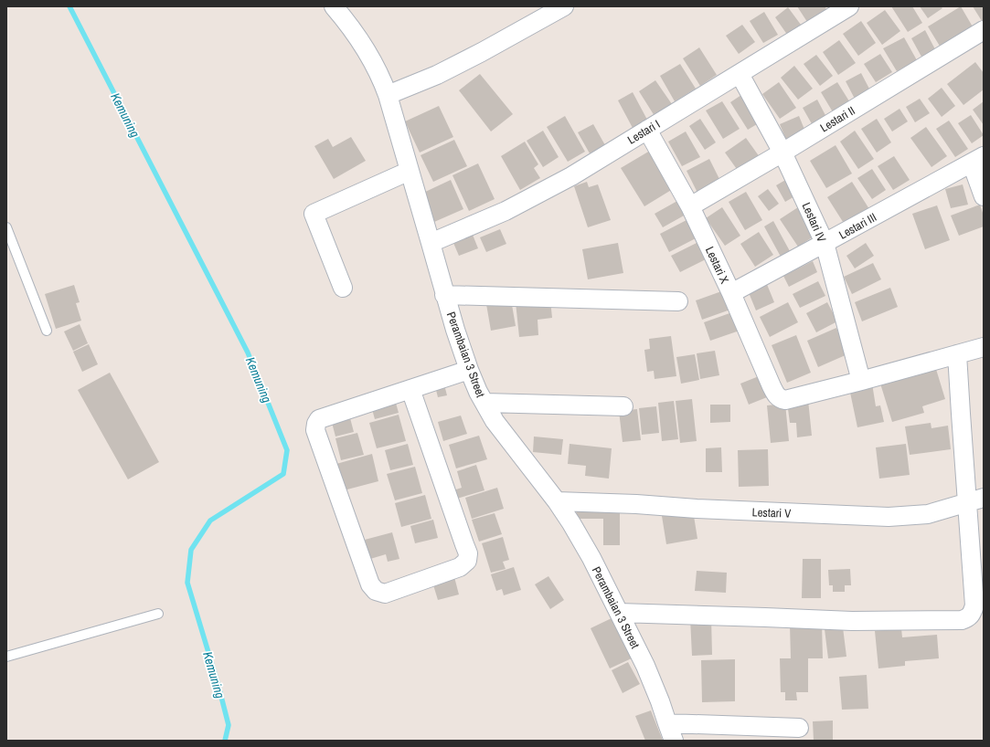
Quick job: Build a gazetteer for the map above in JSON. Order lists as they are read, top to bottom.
{
  "streets": {
    "street": [
      "Lestari II",
      "Lestari I",
      "Lestari IV",
      "Lestari III",
      "Lestari X",
      "Perambaian 3 Street",
      "Lestari V"
    ]
  },
  "crossings": [
    ["Lestari II", "Lestari IV"],
    ["Lestari II", "Lestari X"],
    ["Lestari I", "Lestari IV"],
    ["Lestari I", "Lestari X"],
    ["Lestari I", "Perambaian 3 Street"],
    ["Lestari IV", "Lestari III"],
    ["Lestari IV", "Lestari X"],
    ["Lestari III", "Lestari X"],
    ["Perambaian 3 Street", "Lestari V"]
  ],
  "water": ["Kemuning"]
}
